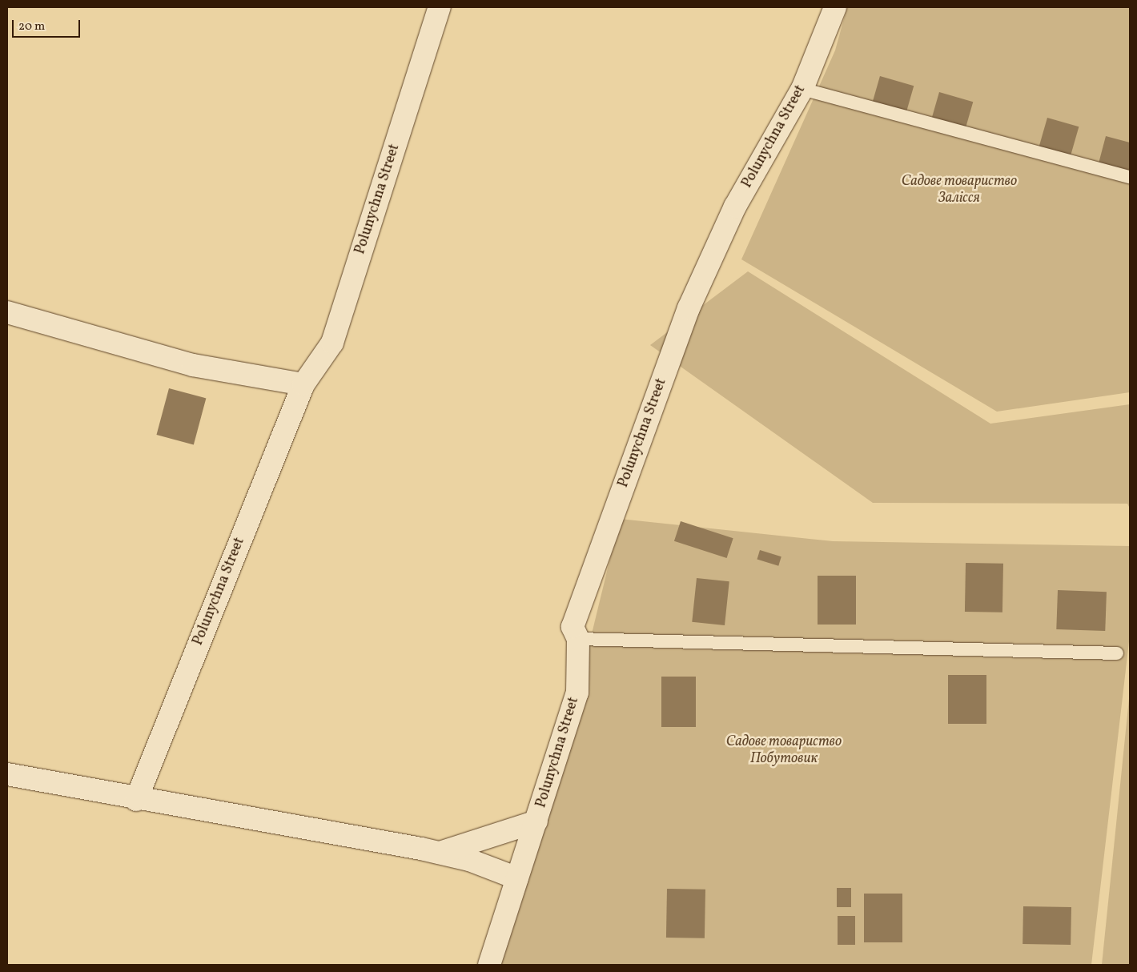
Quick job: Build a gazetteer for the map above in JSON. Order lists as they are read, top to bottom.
{
  "streets": {
    "street": ["Polunychna Street"]
  },
  "parks": ["Садове товариство Залісся", "Садове товариство Побутовик"],
  "scale_bar": "20 m"
}
